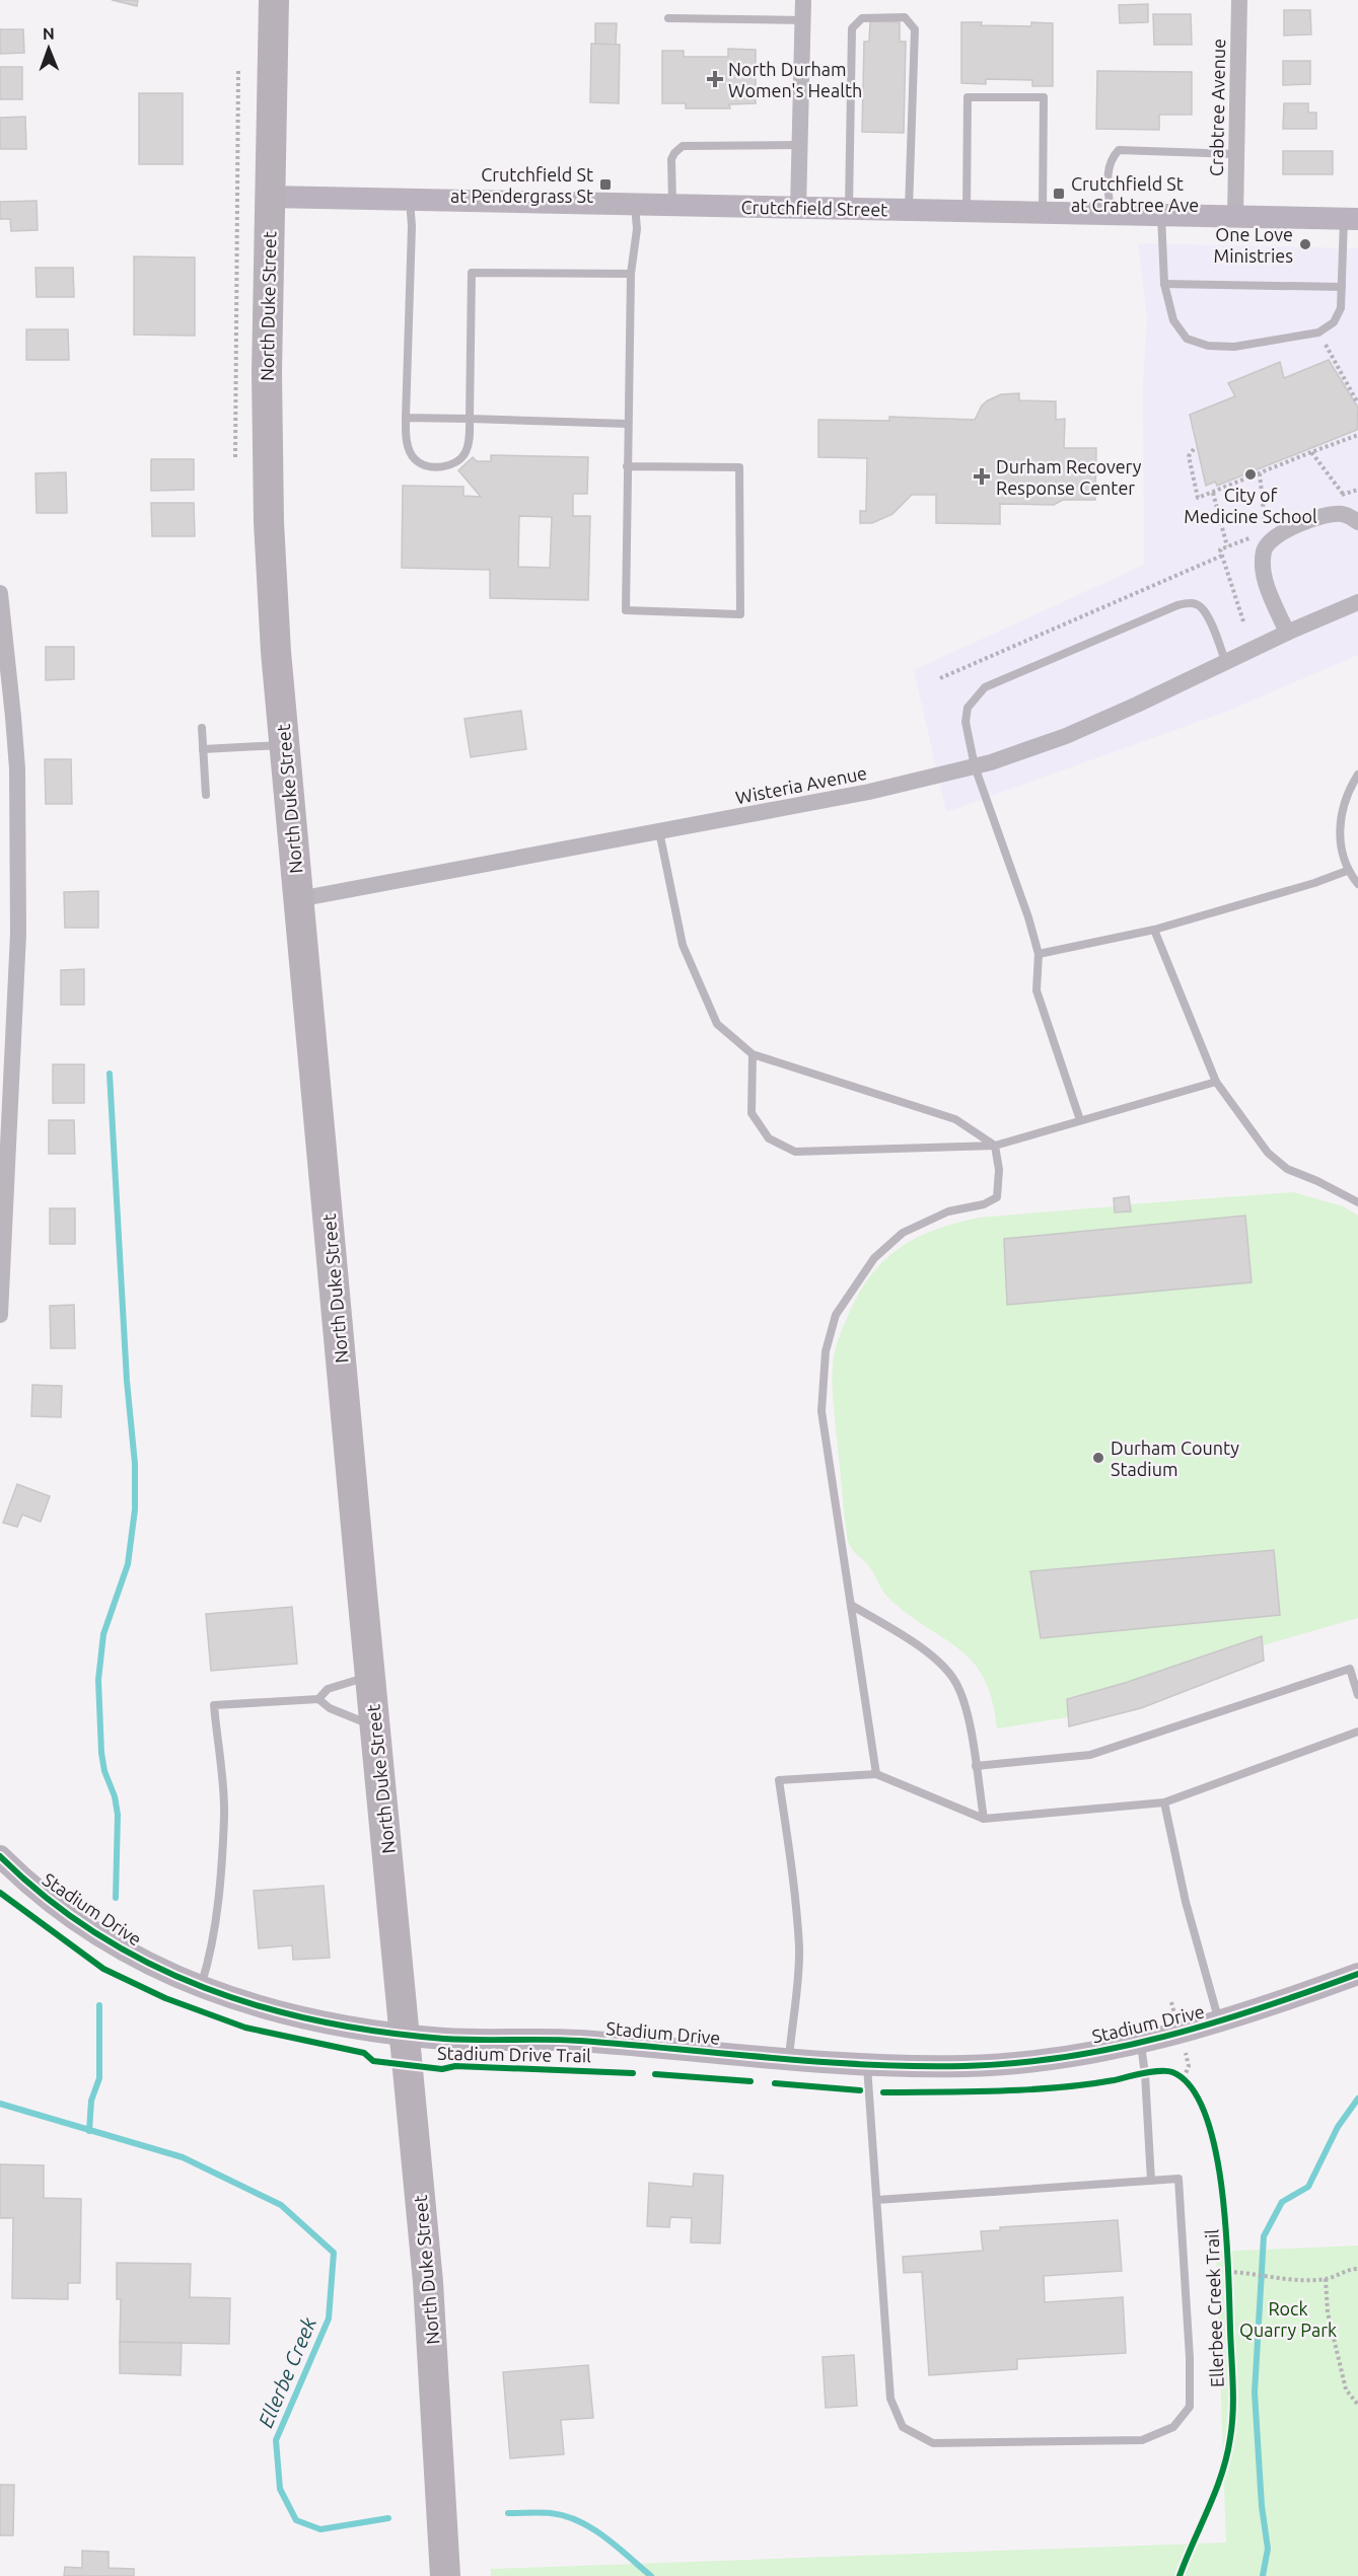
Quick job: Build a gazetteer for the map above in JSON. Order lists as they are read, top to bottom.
{
  "streets": {
    "highway": ["North Duke Street"],
    "street": [
      "Crabtree Avenue",
      "Crutchfield Street",
      "Wisteria Avenue",
      "Stadium Drive"
    ],
    "cycle path": ["Stadium Drive Trail", "Ellerbee Creek Trail"]
  },
  "crossings": [
    ["Crabtree Avenue", "Crutchfield Street"],
    ["Crutchfield Street", "North Duke Street"],
    ["North Duke Street", "Wisteria Avenue"],
    ["North Duke Street", "Stadium Drive"]
  ],
  "water": ["Ellerbe Creek"],
  "parks": ["Rock Quarry Park"],
  "places": {
    "health": ["North Durham Women's Health", "Durham Recovery Response Center"],
    "transit": ["Crutchfield St at Pendergrass St", "Crutchfield St at Crabtree Ave"],
    "other": ["One Love Ministries", "City of Medicine School", "Durham County Stadium"]
  },
  "north": "top"
}
